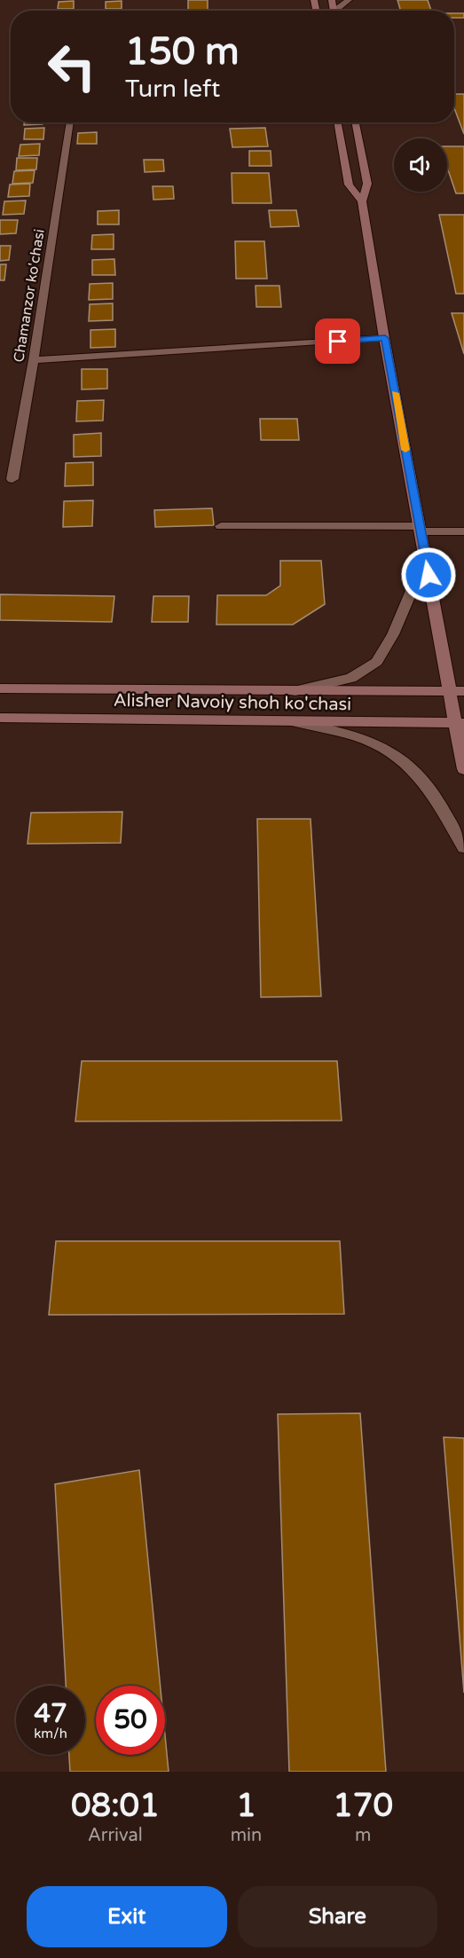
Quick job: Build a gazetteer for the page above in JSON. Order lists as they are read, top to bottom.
{
  "streets": {
    "main road": ["Alisher Navoiy shoh ko'chasi"],
    "street": ["Chamanzor ko'chasi"]
  },
  "page": {
    "turn": ["150 m", "Turn left"],
    "speed": "47 km/h",
    "limit": "50",
    "eta": [
      "08:01",
      "Arrival",
      "1",
      "min",
      "170",
      "m"
    ],
    "buttons": ["Exit", "Share"]
  }
}
